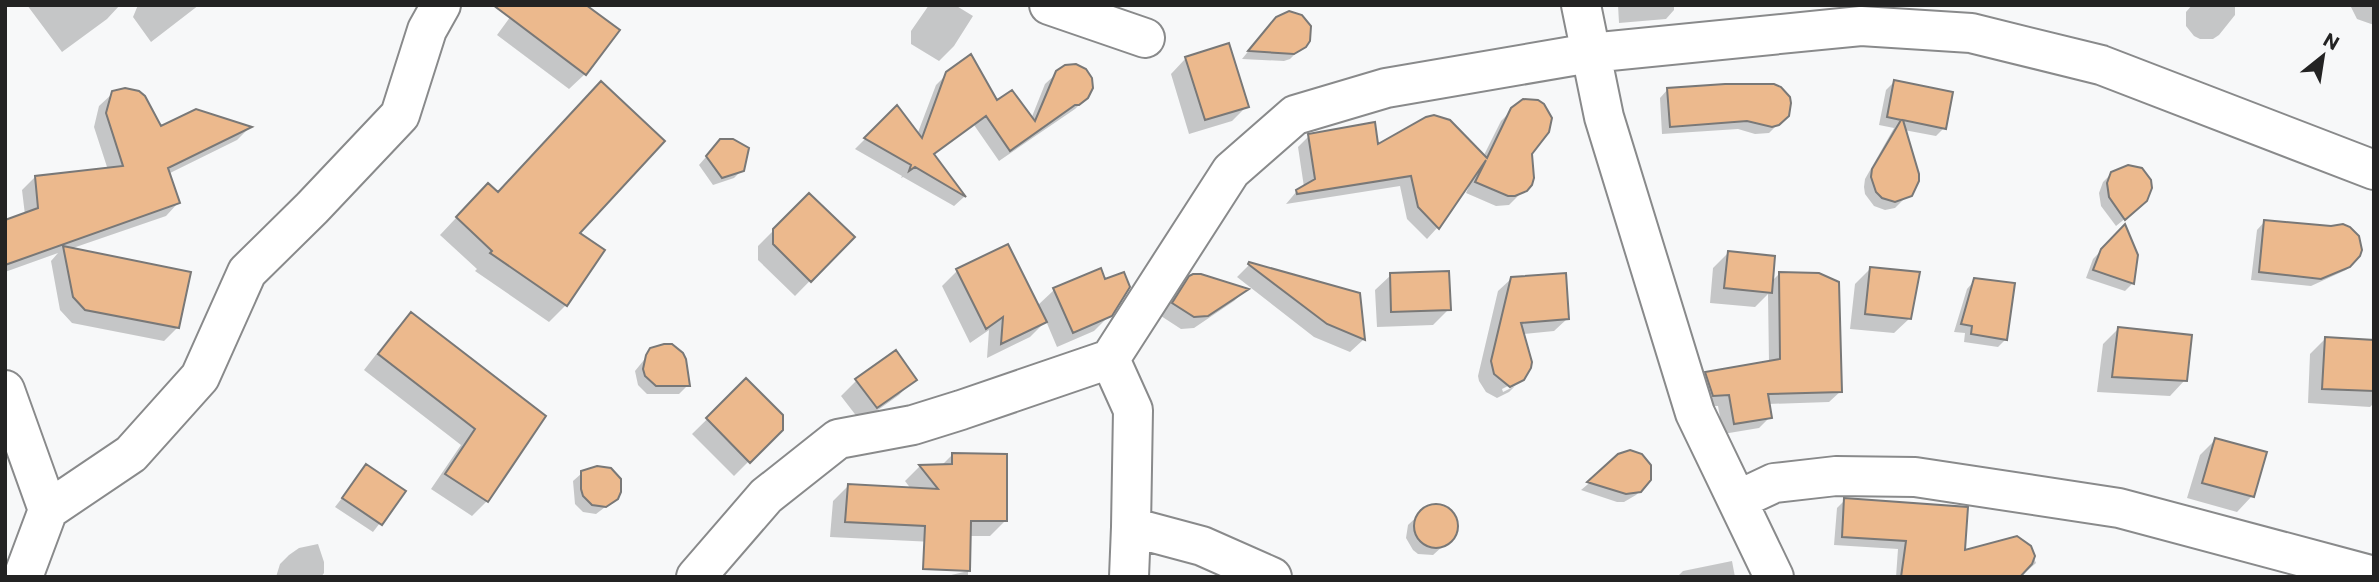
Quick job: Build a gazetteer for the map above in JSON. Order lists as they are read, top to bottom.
{
  "north": "top right"
}
